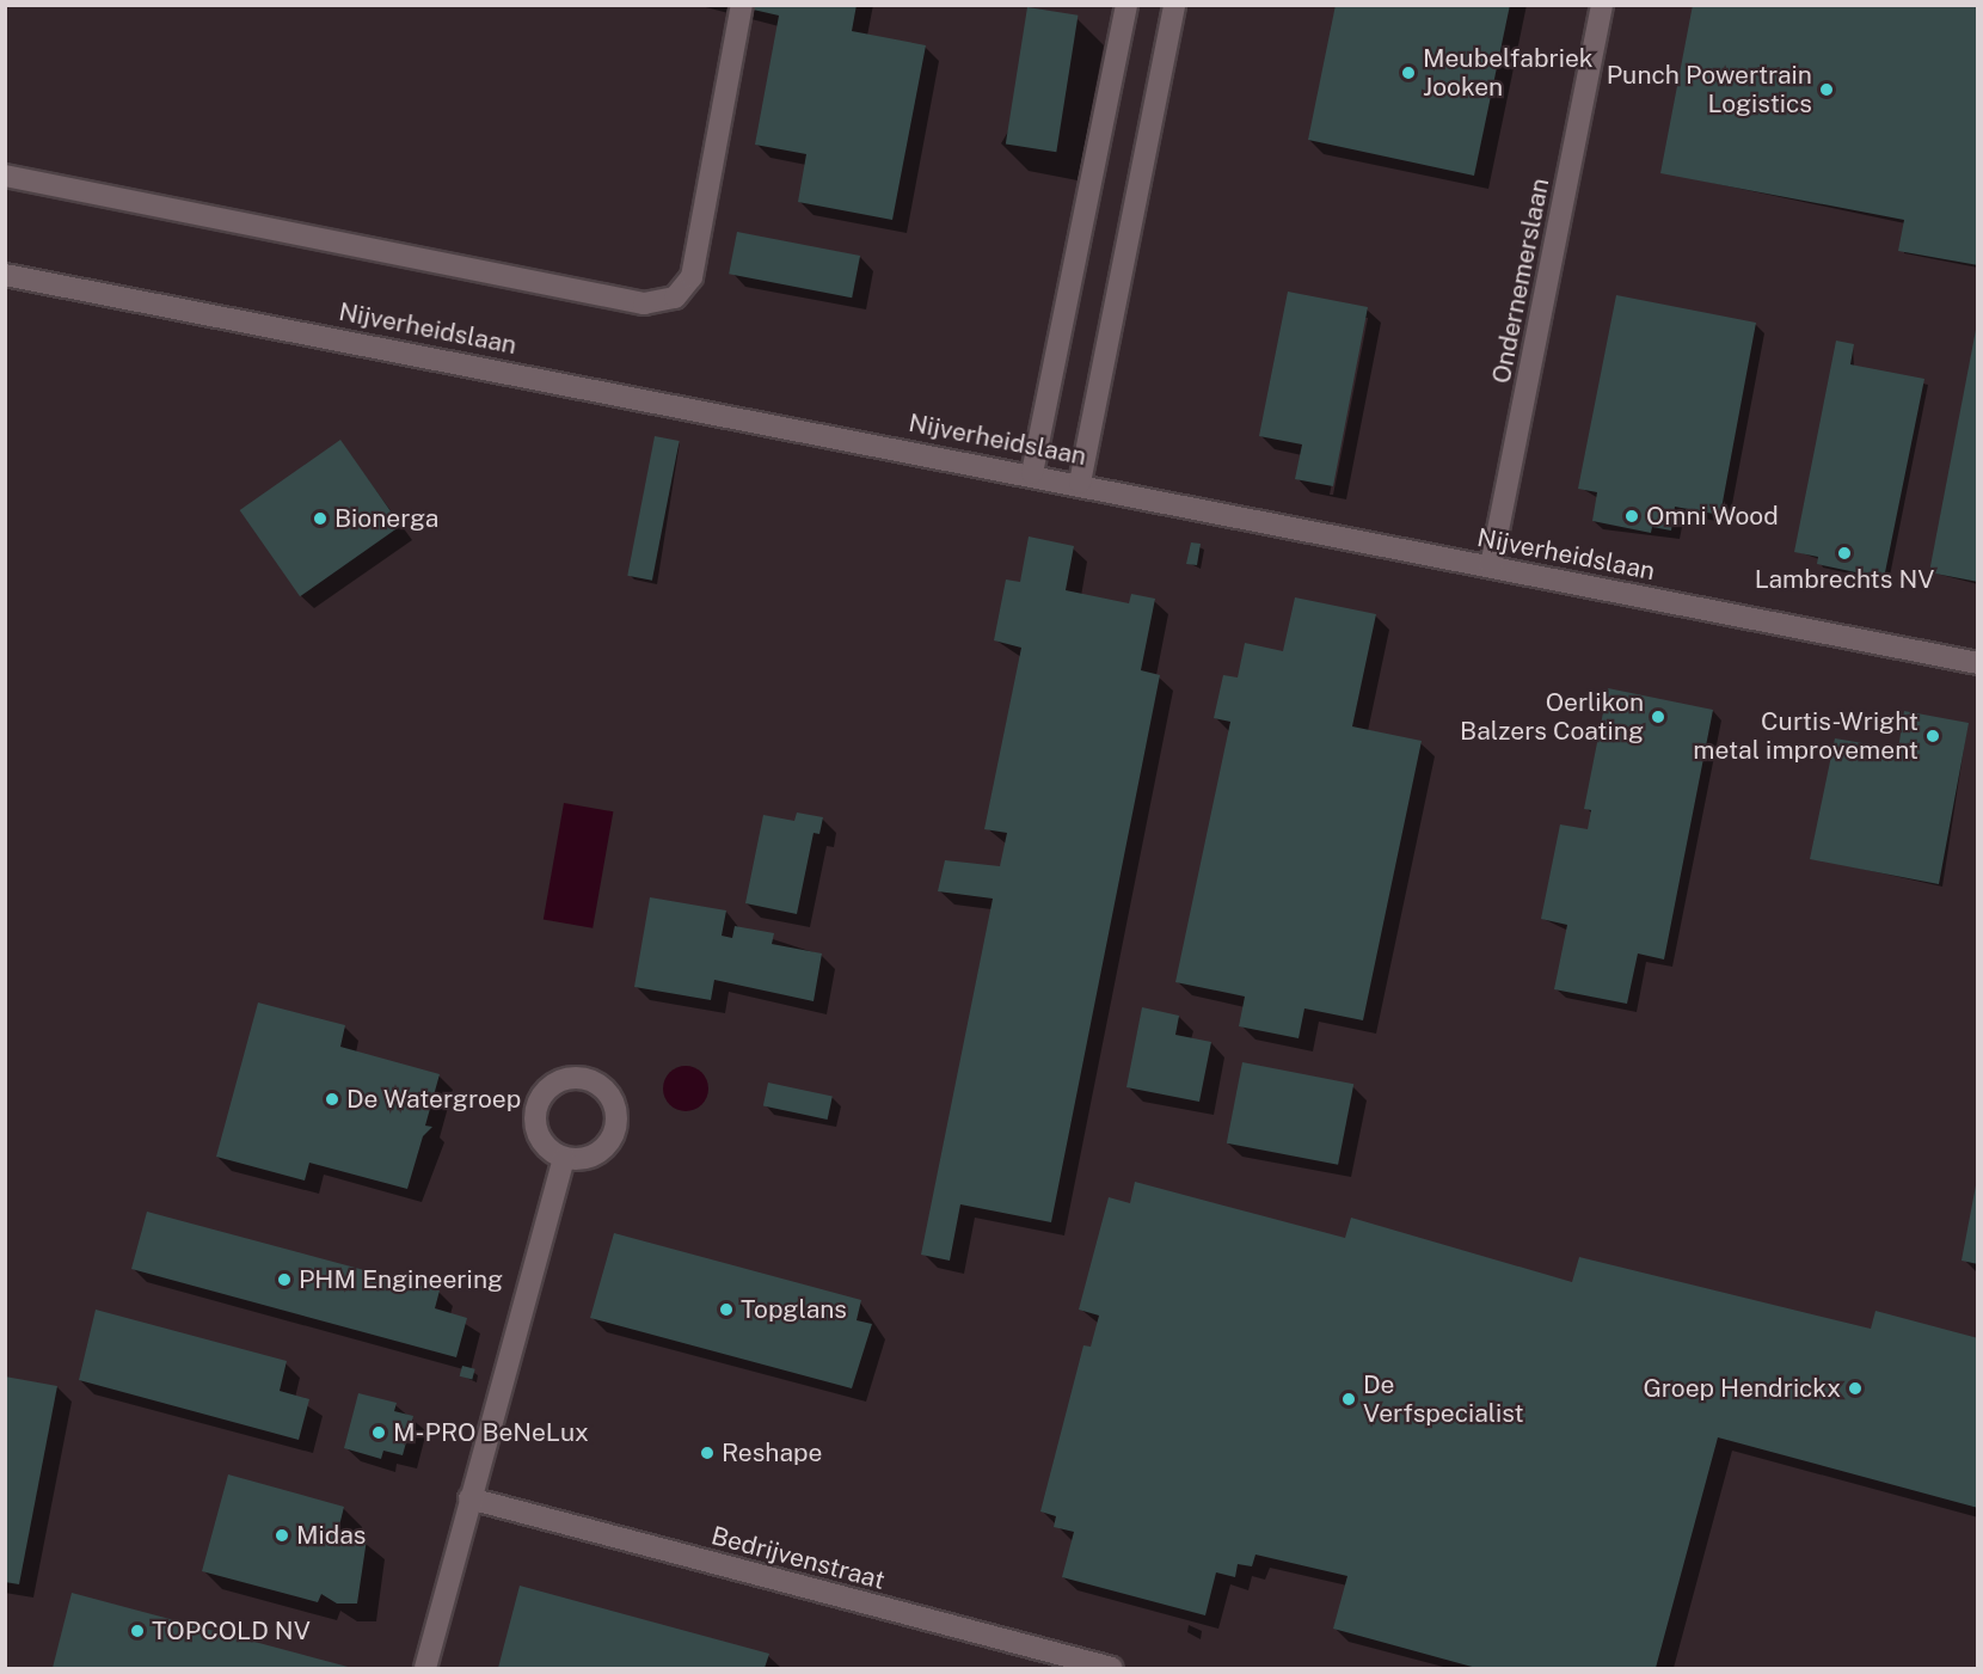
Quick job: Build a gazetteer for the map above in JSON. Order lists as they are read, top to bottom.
{
  "streets": {
    "street": ["Ondernemerslaan", "Nijverheidslaan", "Bedrijvenstraat"]
  },
  "crossings": [
    ["Ondernemerslaan", "Nijverheidslaan"]
  ],
  "places": [
    "Meubelfabriek Jooken",
    "Punch Powertrain Logistics",
    "Omni Wood",
    "Bionerga",
    "Lambrechts NV",
    "Oerlikon Balzers Coating",
    "Curtis-Wright metal improvement",
    "De Watergroep",
    "PHM Engineering",
    "Topglans",
    "Groep Hendrickx",
    "De Verfspecialist",
    "M-PRO BeNeLux",
    "Reshape",
    "Midas",
    "TOPCOLD NV"
  ]
}
